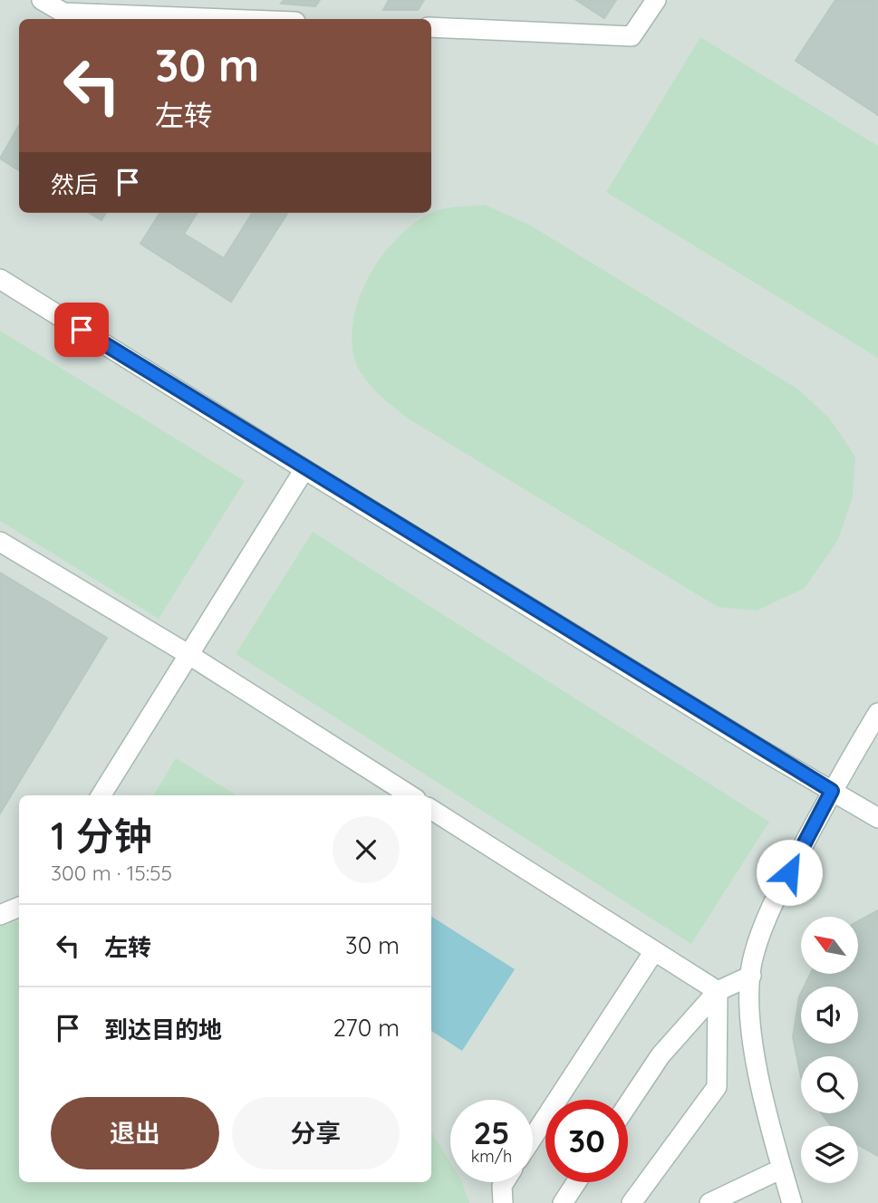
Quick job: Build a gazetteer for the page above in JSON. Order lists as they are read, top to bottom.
{
  "north": "top left",
  "page": {
    "turn": ["30 m", "左转"],
    "then": "然后",
    "heading": ["1 分钟", "300 m · 15:55"],
    "list": [
      {
        "name": "左转",
        "value": "30 m"
      },
      {
        "name": "到达目的地",
        "value": "270 m"
      }
    ],
    "buttons": ["退出", "分享"],
    "speed": "25 km/h",
    "limit": "30"
  }
}
